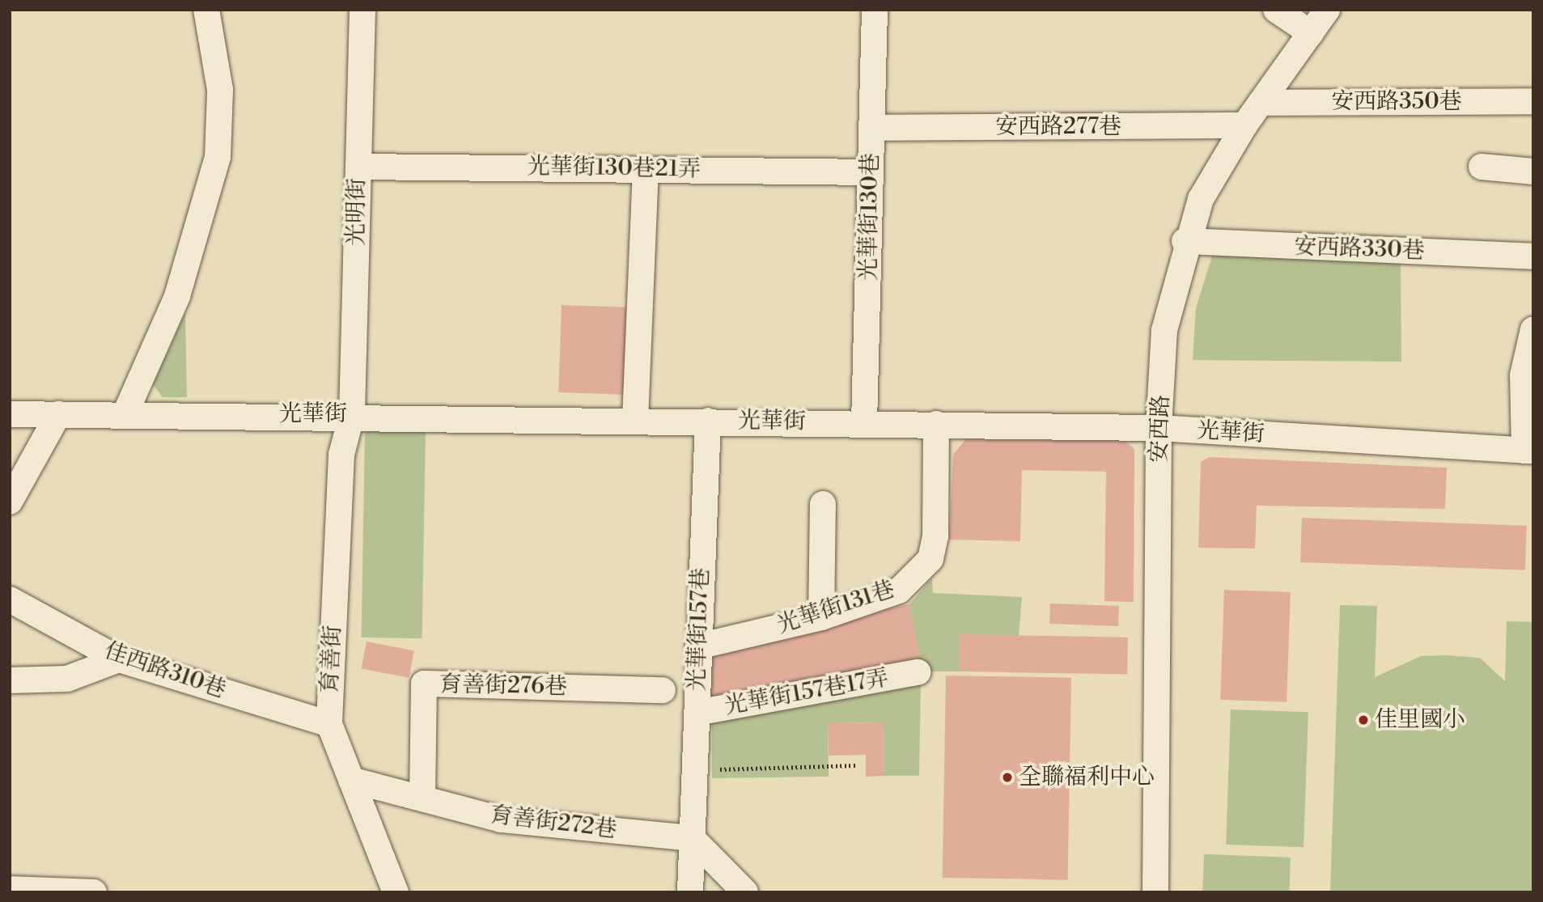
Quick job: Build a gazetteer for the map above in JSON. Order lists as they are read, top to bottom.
{
  "streets": {
    "street": [
      "安西路350巷",
      "安西路277巷",
      "光華街130巷21弄",
      "光明街",
      "光華街130巷",
      "安西路330巷",
      "光華街",
      "安西路",
      "光華街131巷",
      "光華街157巷",
      "育善街",
      "佳西路310巷",
      "育善街276巷",
      "光華街157巷17弄",
      "育善街272巷"
    ]
  },
  "crossings": [
    ["安西路350巷", "安西路"],
    ["安西路277巷", "光華街130巷"],
    ["安西路277巷", "安西路"],
    ["光華街130巷21弄", "光明街"],
    ["光華街130巷21弄", "光華街130巷"],
    ["光明街", "光華街"],
    ["光明街", "育善街"],
    ["光華街130巷", "光華街"],
    ["安西路330巷", "安西路"],
    ["光華街", "安西路"],
    ["光華街", "光華街131巷"],
    ["光華街", "光華街157巷"],
    ["光華街", "育善街"],
    ["光華街131巷", "光華街157巷"],
    ["光華街157巷", "光華街157巷17弄"],
    ["光華街157巷", "育善街272巷"],
    ["育善街", "佳西路310巷"],
    ["育善街", "育善街272巷"],
    ["育善街276巷", "育善街272巷"]
  ],
  "places": ["佳里國小", "全聯福利中心"]
}
